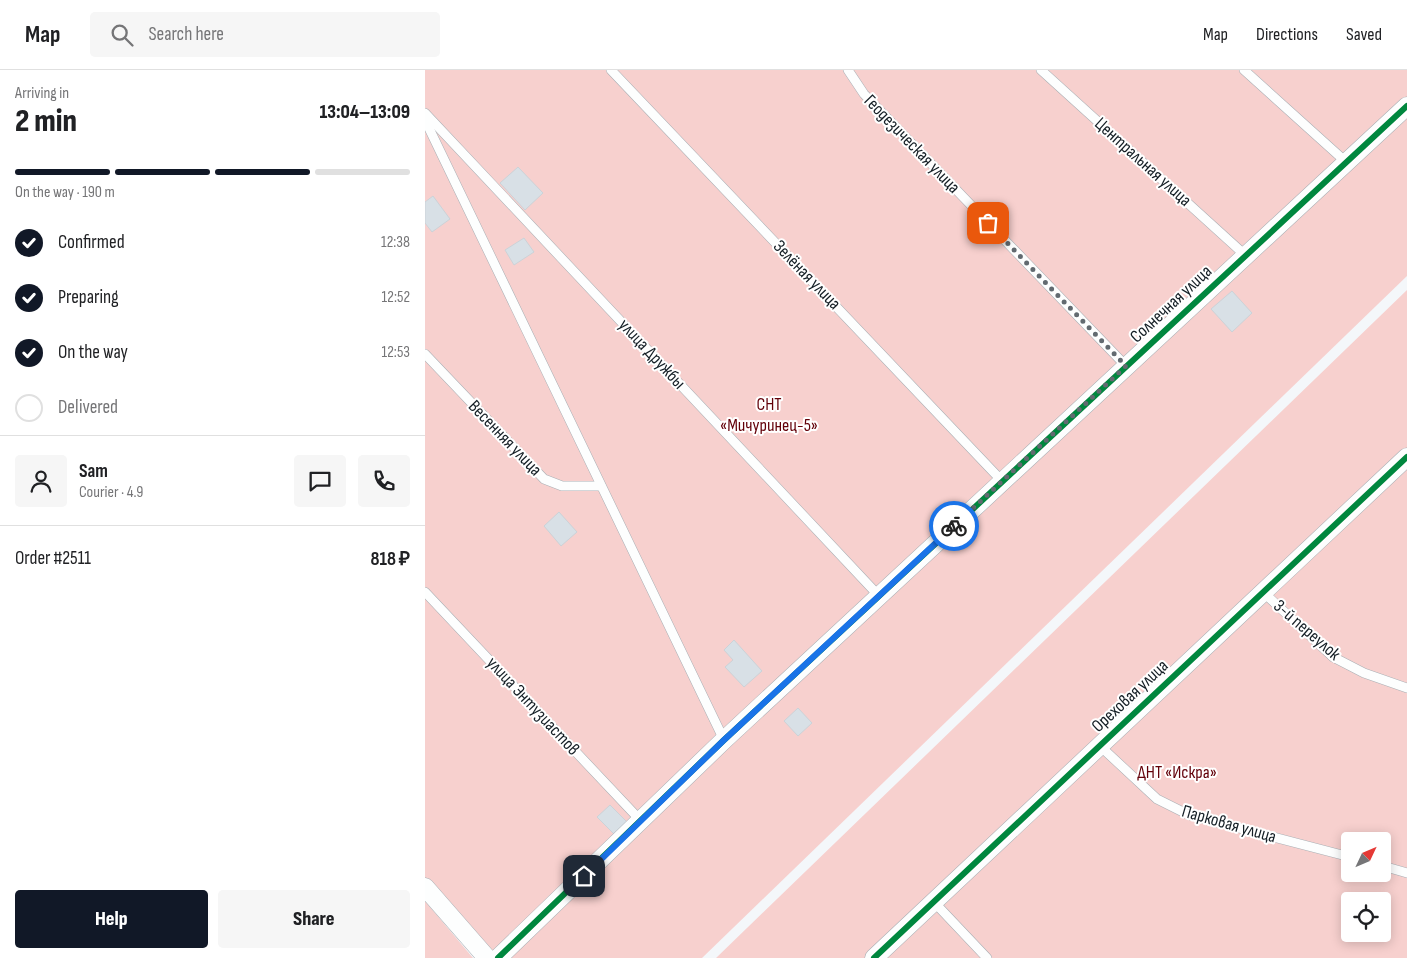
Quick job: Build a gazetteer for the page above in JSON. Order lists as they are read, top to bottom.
{
  "streets": {
    "street": ["Солнечная улица", "Ореховая улица"],
    "lane": [
      "Геодезическая улица",
      "Центральная улица",
      "Зелёная улица",
      "улица Дружбы",
      "Весенняя улица",
      "3-й переулок",
      "улица Энтузиастов",
      "Парковая улица"
    ]
  },
  "crossings": [
    ["Геодезическая улица", "Солнечная улица"],
    ["Центральная улица", "Солнечная улица"],
    ["Зелёная улица", "Солнечная улица"],
    ["Солнечная улица", "улица Дружбы"],
    ["Солнечная улица", "улица Энтузиастов"],
    ["3-й переулок", "Ореховая улица"],
    ["Ореховая улица", "Парковая улица"]
  ],
  "parks": ["СНТ «Мичуринец-5»", "ДНТ «Искра»"],
  "north": "top right",
  "page": {
    "header": "Map",
    "search": "Search here",
    "nav": ["Map", "Directions", "Saved"],
    "heading": ["2 min", "Arriving in", "13:04–13:09"],
    "panel": [
      "Sam",
      "Courier · 4.9",
      "Order #2511",
      "818 ₽"
    ],
    "bar": "On the way · 190 m",
    "list": [
      ["Confirmed", "12:38"],
      ["Preparing", "12:52"],
      ["On the way", "12:53"],
      "Delivered"
    ],
    "buttons": ["Help", "Share"]
  }
}
